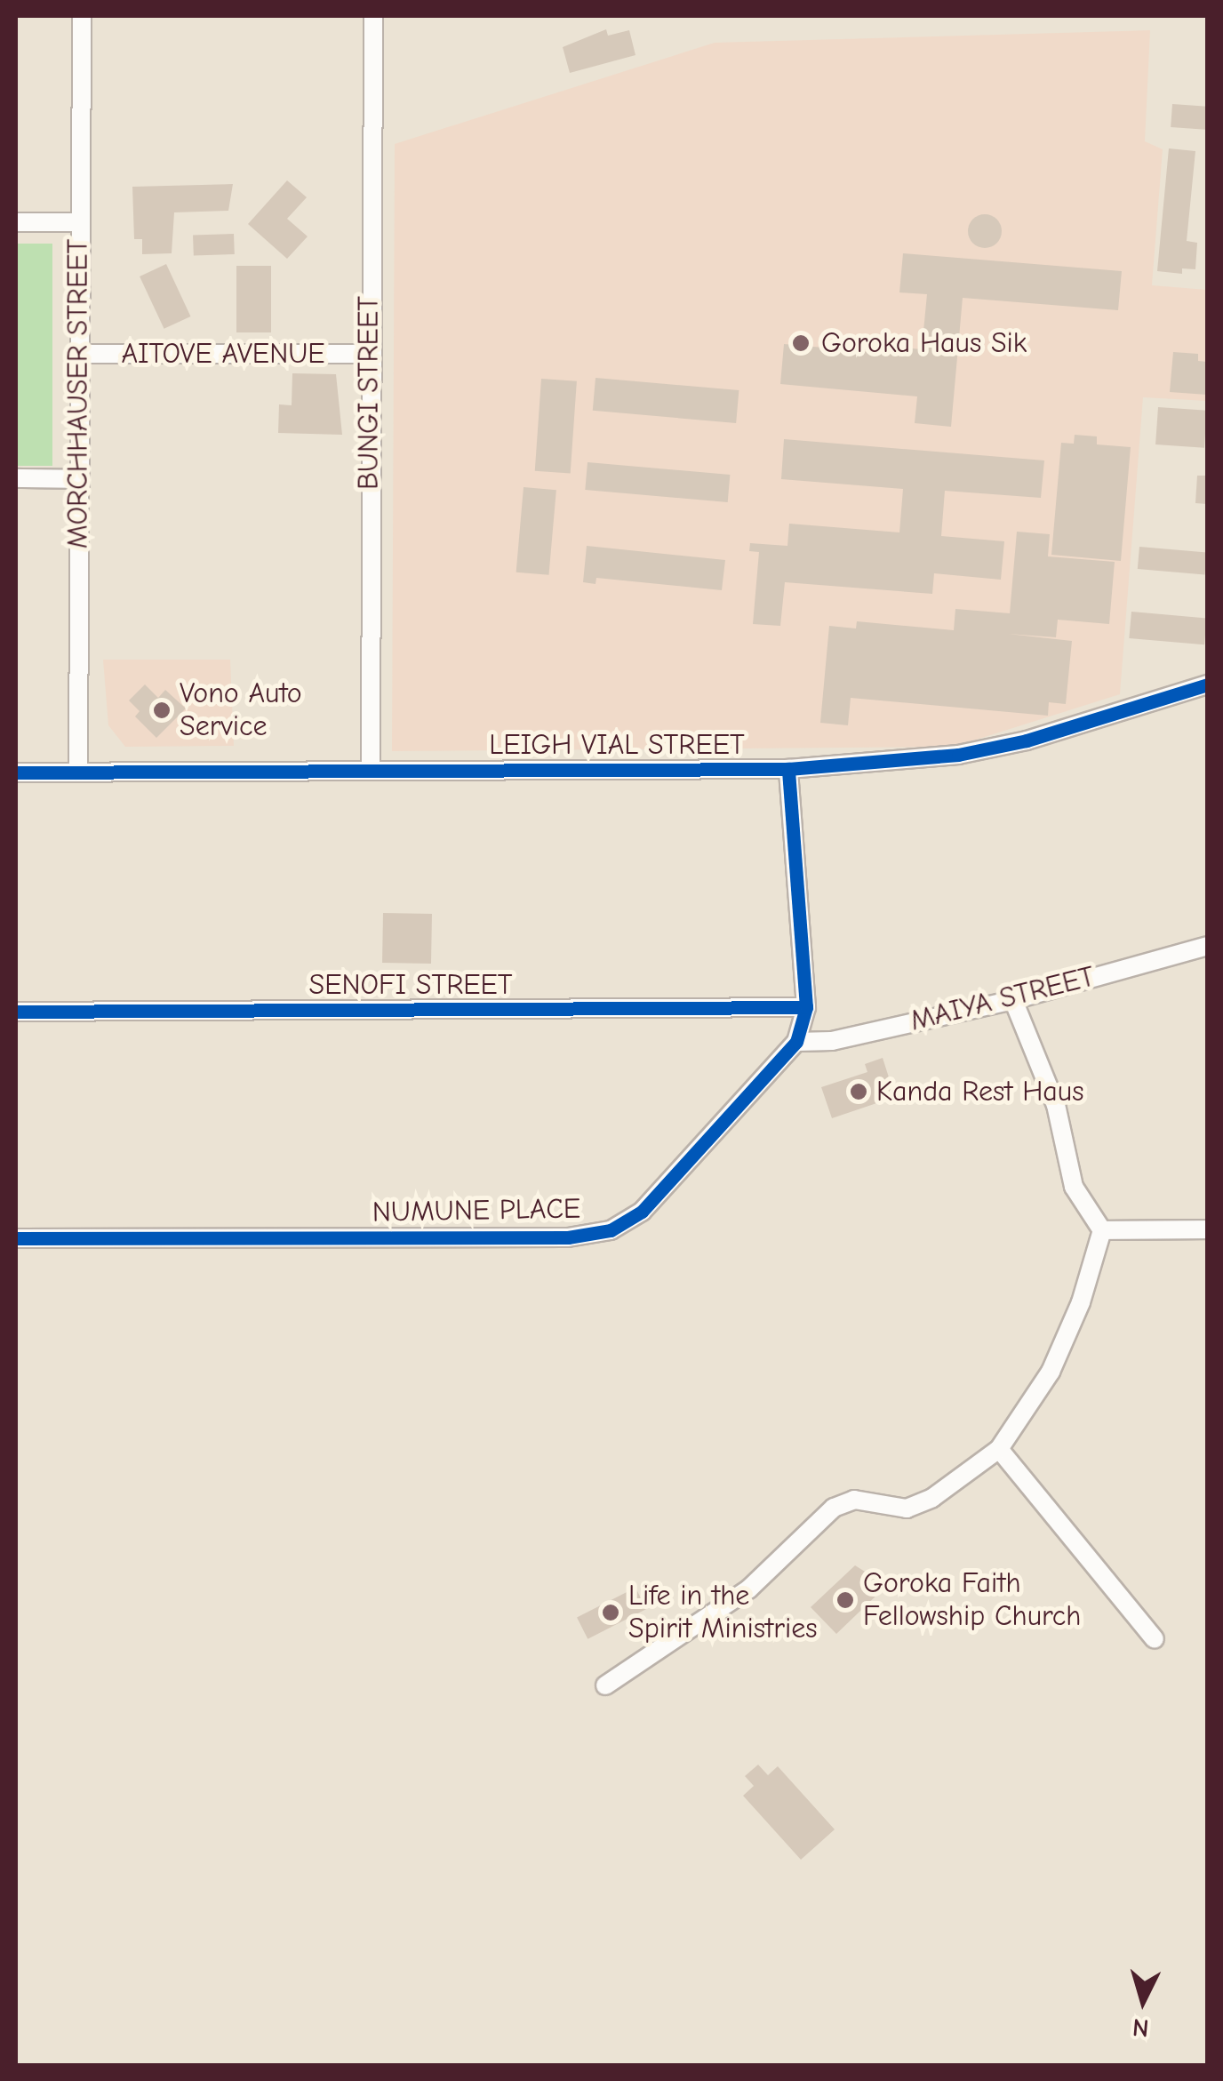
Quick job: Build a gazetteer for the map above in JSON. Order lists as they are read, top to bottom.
{
  "streets": {
    "street": [
      "AITOVE AVENUE",
      "BUNGI STREET",
      "MORCHHAUSER STREET",
      "LEIGH VIAL STREET",
      "SENOFI STREET",
      "MAIYA STREET",
      "NUMUNE PLACE"
    ]
  },
  "crossings": [
    ["AITOVE AVENUE", "BUNGI STREET"],
    ["AITOVE AVENUE", "MORCHHAUSER STREET"],
    ["BUNGI STREET", "LEIGH VIAL STREET"],
    ["MORCHHAUSER STREET", "LEIGH VIAL STREET"],
    ["LEIGH VIAL STREET", "NUMUNE PLACE"],
    ["SENOFI STREET", "NUMUNE PLACE"],
    ["MAIYA STREET", "NUMUNE PLACE"]
  ],
  "places": [
    "Goroka Haus Sik",
    "Vono Auto Service",
    "Kanda Rest Haus",
    "Goroka Faith Fellowship Church",
    "Life in the Spirit Ministries"
  ],
  "north": "bottom"
}
